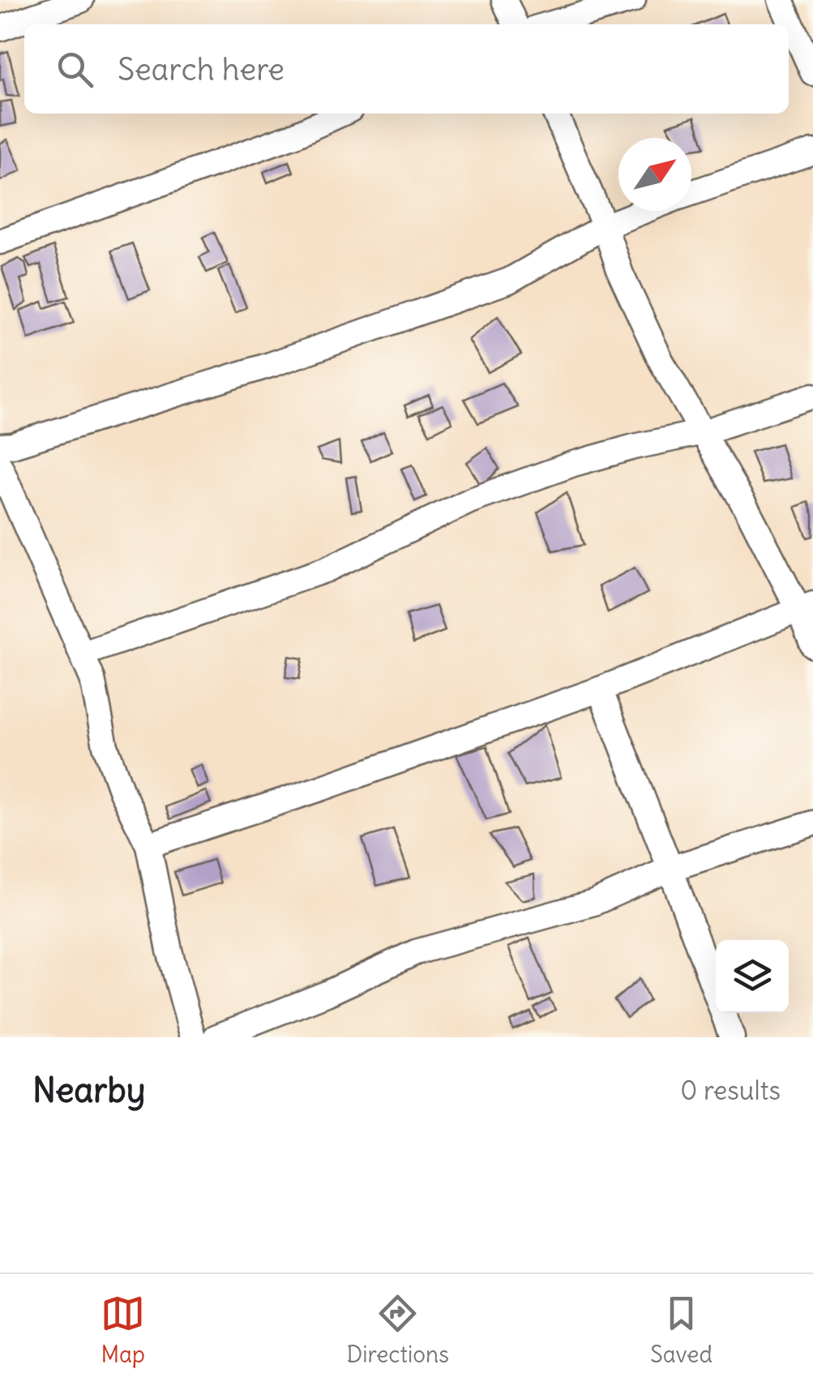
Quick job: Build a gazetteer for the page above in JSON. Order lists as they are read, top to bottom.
{
  "north": "top right",
  "page": {
    "search": "Search here",
    "heading": ["Nearby", "0 results"],
    "nav": ["Map", "Directions", "Saved"]
  }
}
